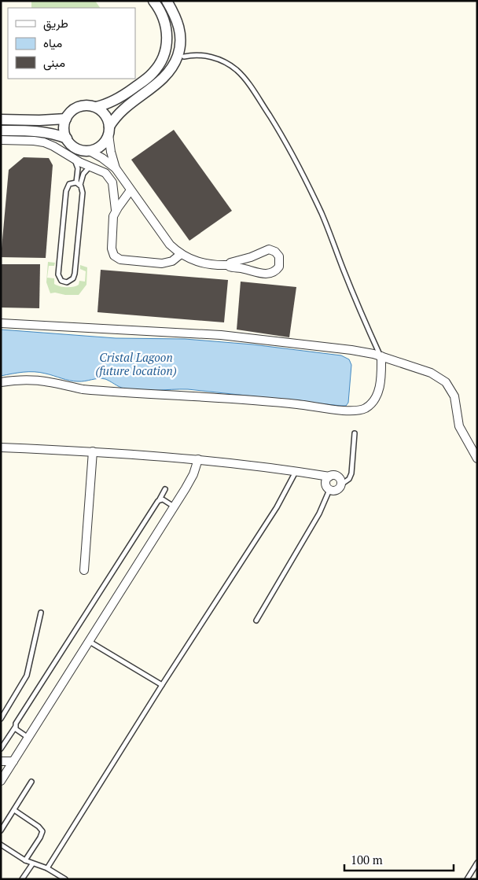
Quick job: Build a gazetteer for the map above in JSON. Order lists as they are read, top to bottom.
{
  "water": ["Cristal Lagoon (future location)"],
  "legend": ["طريق", "مياه", "مبنى"],
  "scale_bar": "100 m"
}
